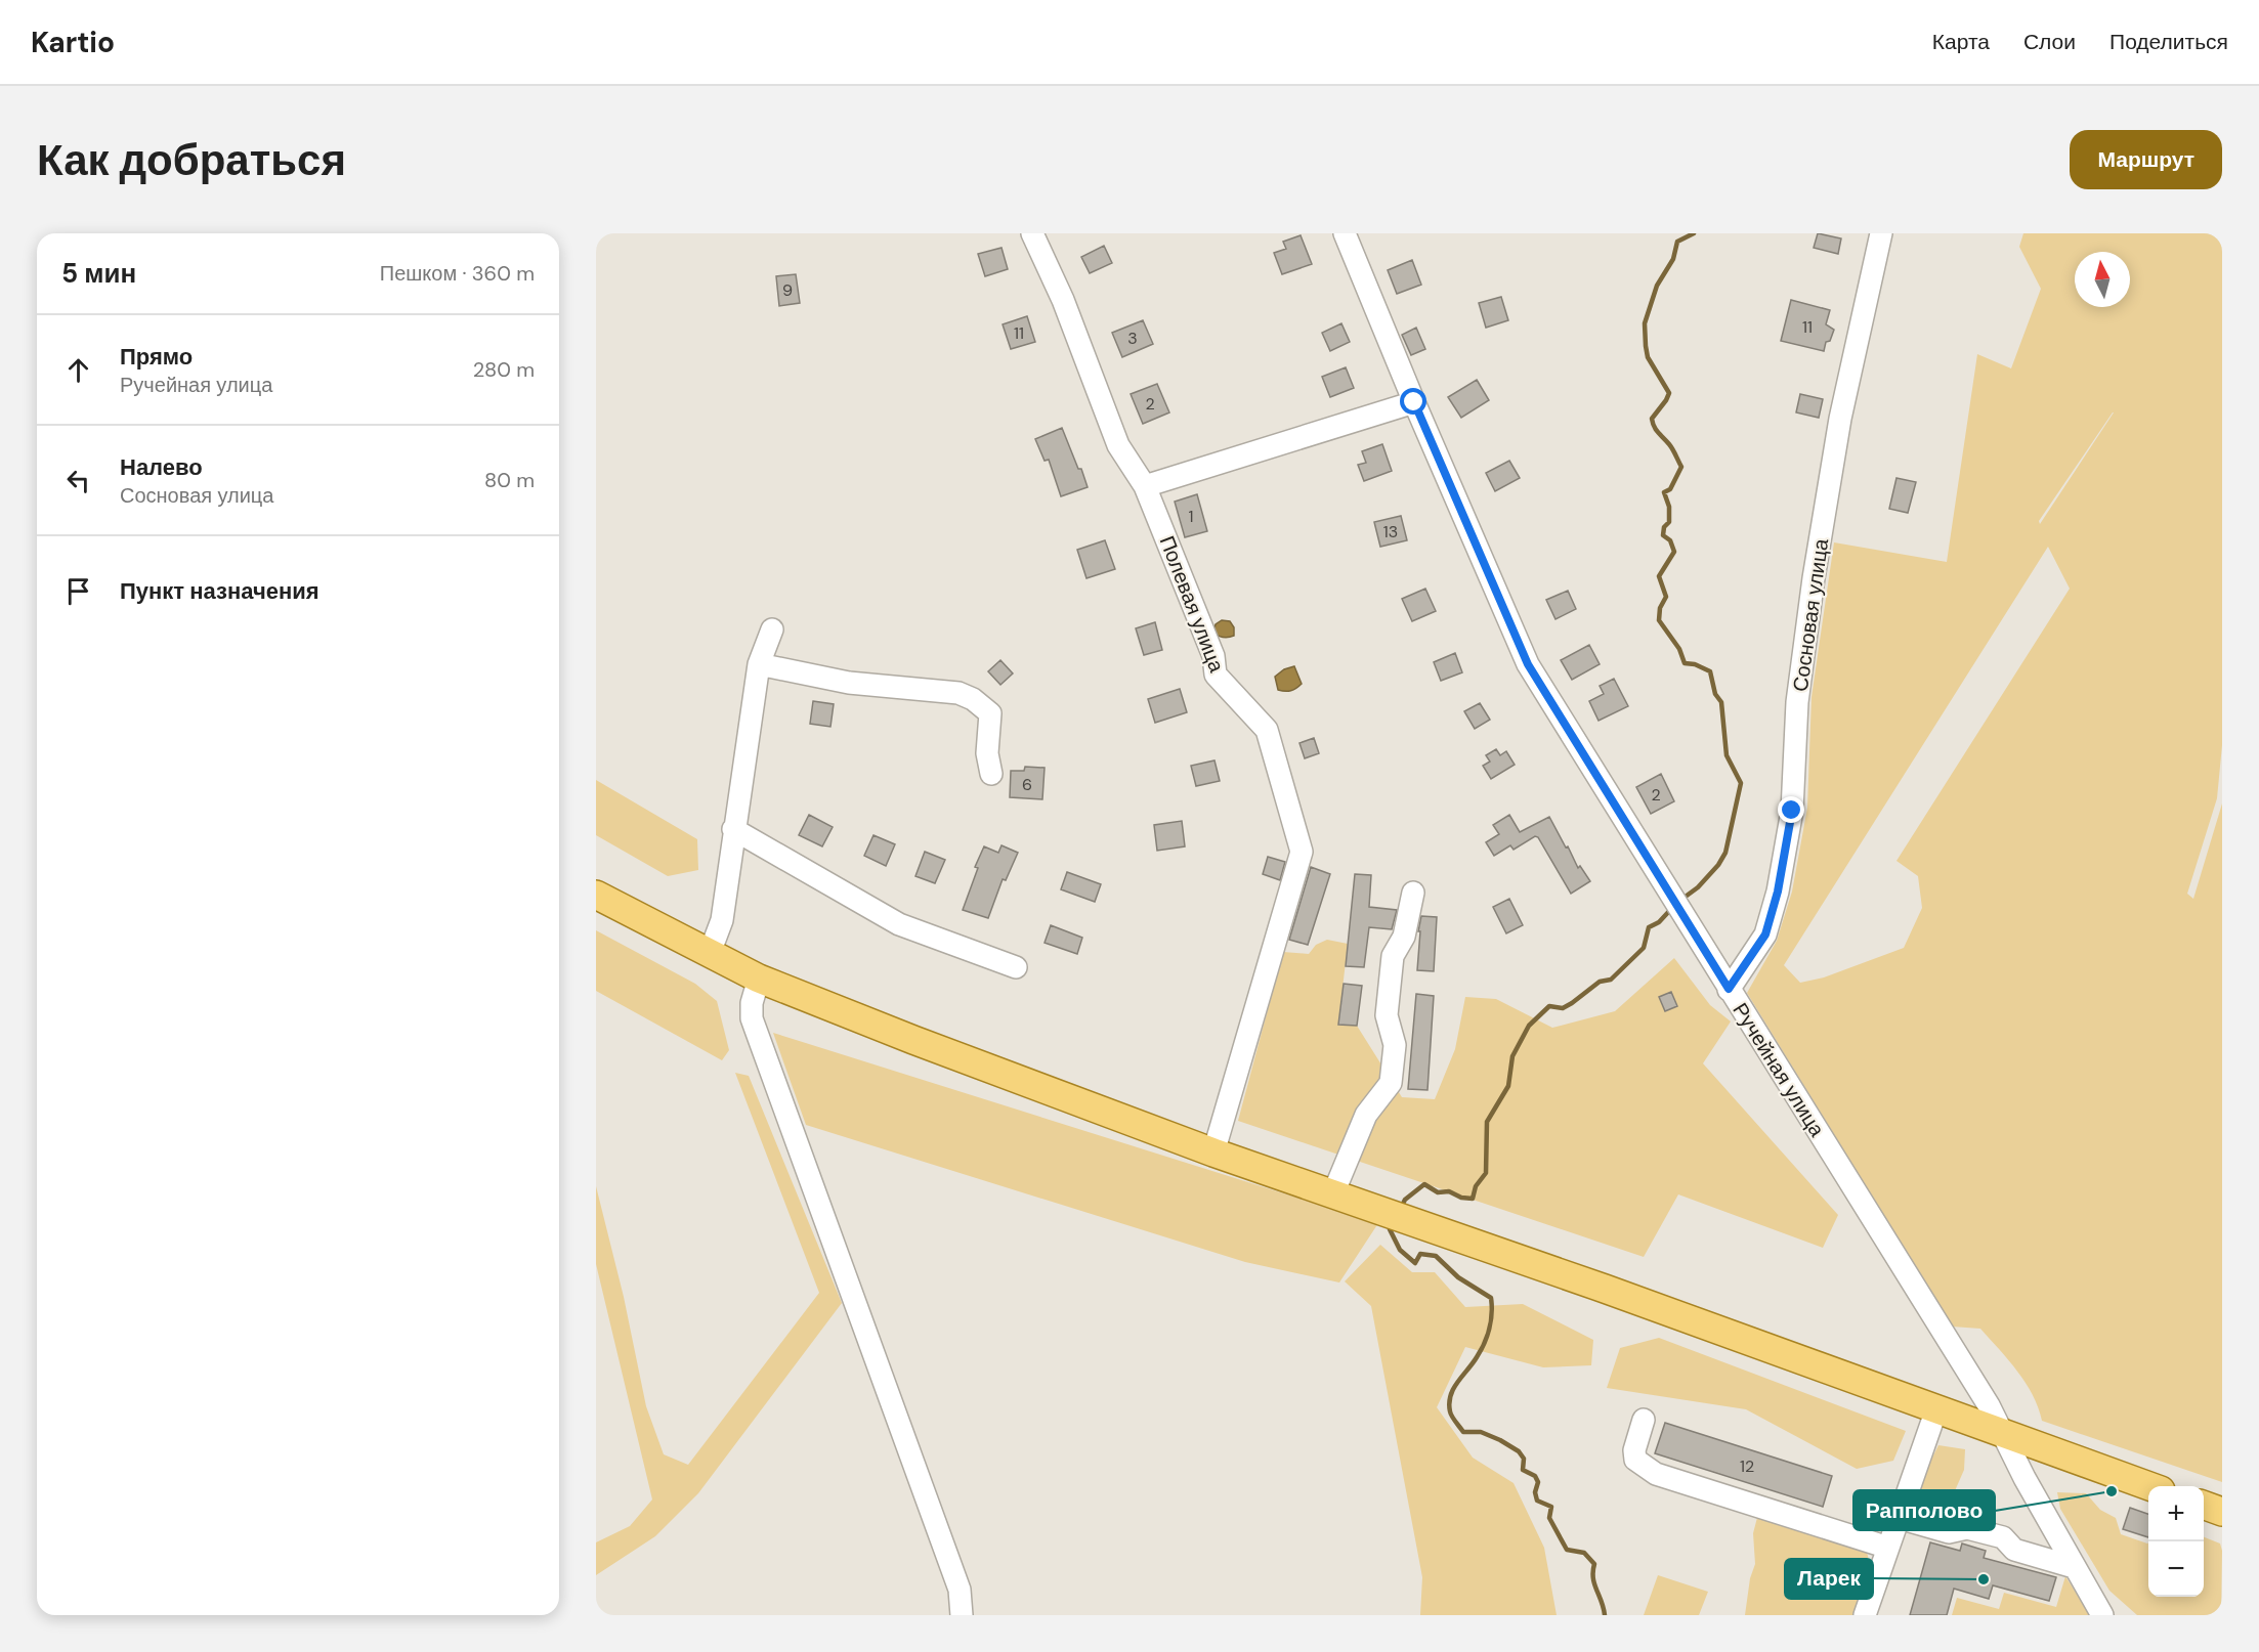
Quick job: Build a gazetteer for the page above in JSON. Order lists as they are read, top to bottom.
{
  "streets": {
    "street": ["Полевая улица", "Сосновая улица", "Ручейная улица"]
  },
  "crossings": [
    ["Сосновая улица", "Ручейная улица"]
  ],
  "places": ["Рапполово", "Ларек"],
  "house_numbers": [
    "9",
    "11",
    "11",
    "3",
    "2",
    "1",
    "13",
    "6",
    "2",
    "12"
  ],
  "north": "top",
  "page": {
    "header": "Kartio",
    "nav": ["Карта", "Слои", "Поделиться"],
    "buttons": "Маршрут",
    "title": "Как добраться",
    "heading": ["5 мин", "Пешком · 360 m"],
    "list": [
      ["Прямо", "Ручейная улица", "280 m"],
      ["Налево", "Сосновая улица", "80 m"],
      "Пункт назначения"
    ],
    "map_buttons": ["+", "−"]
  }
}
